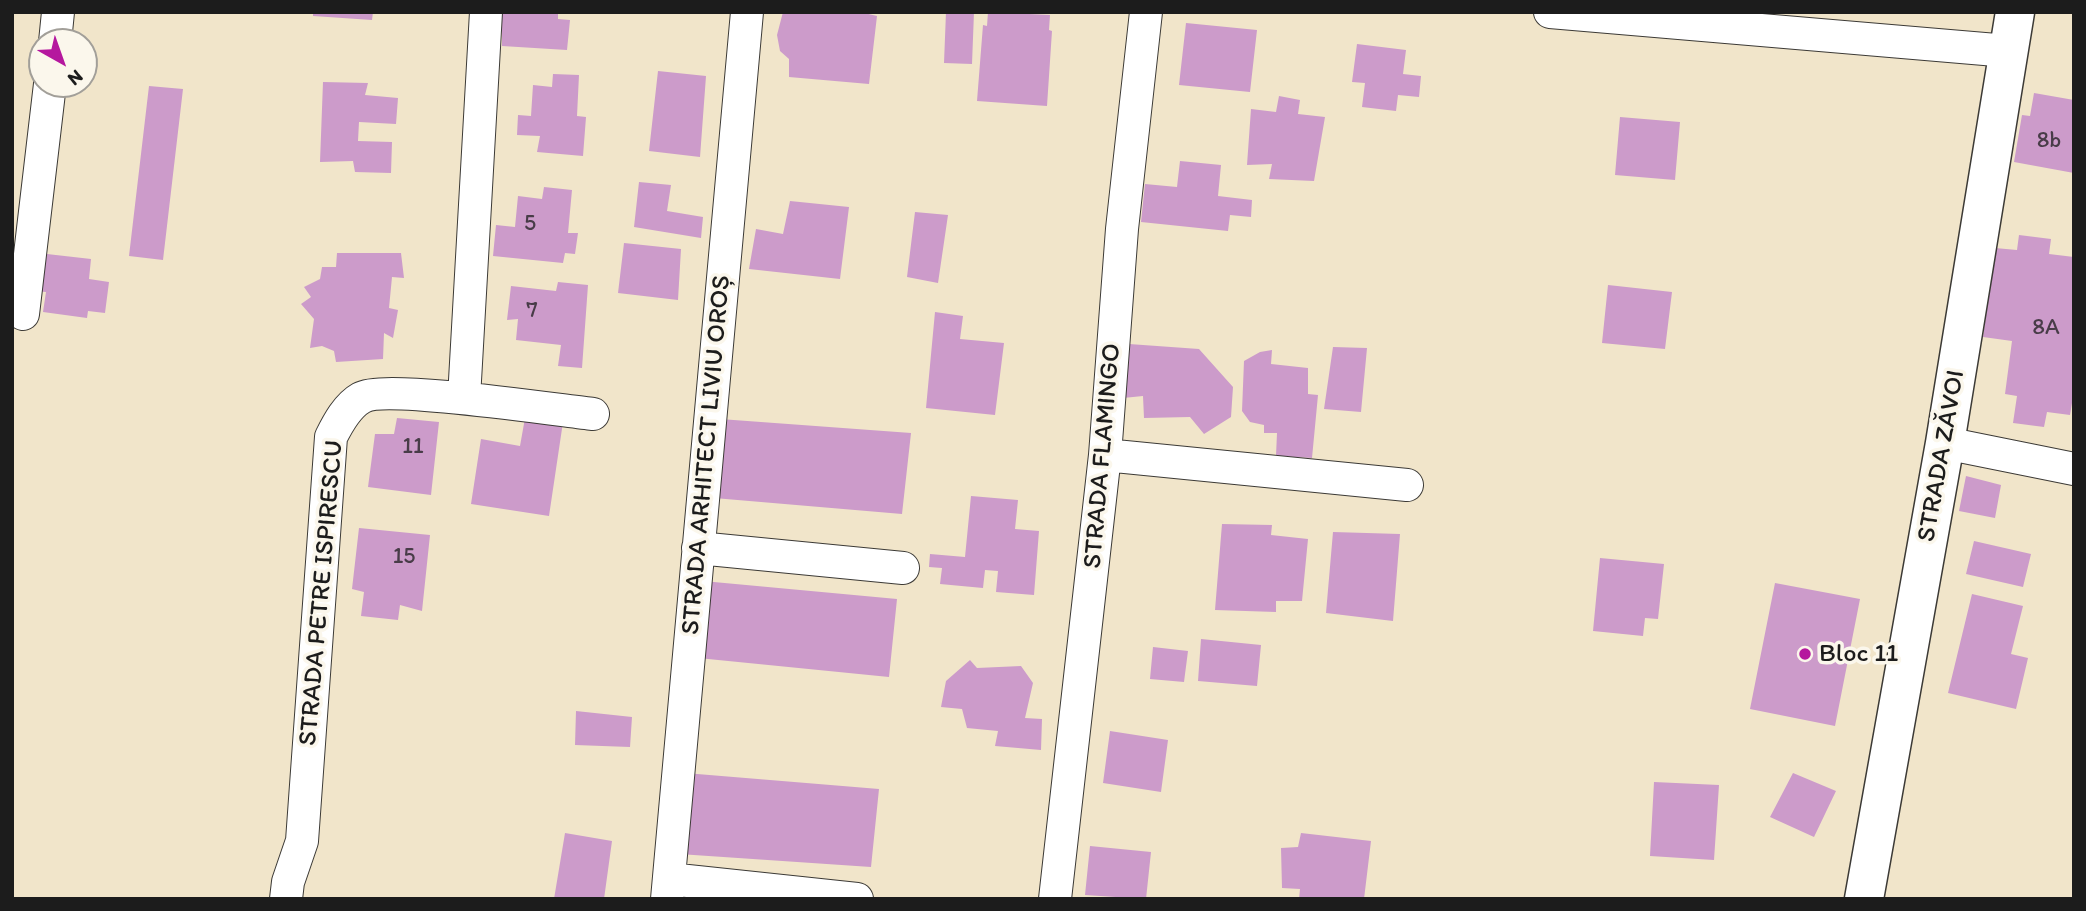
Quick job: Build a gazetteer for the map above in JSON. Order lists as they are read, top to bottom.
{
  "streets": {
    "street": [
      "STRADA ARHITECT LIVIU OROȘ",
      "STRADA FLAMINGO",
      "STRADA ZĂVOI",
      "STRADA PETRE ISPIRESCU"
    ]
  },
  "places": ["Bloc 11"],
  "house_numbers": [
    "8b",
    "5",
    "7",
    "8A",
    "11",
    "15"
  ],
  "north": "bottom right"
}
